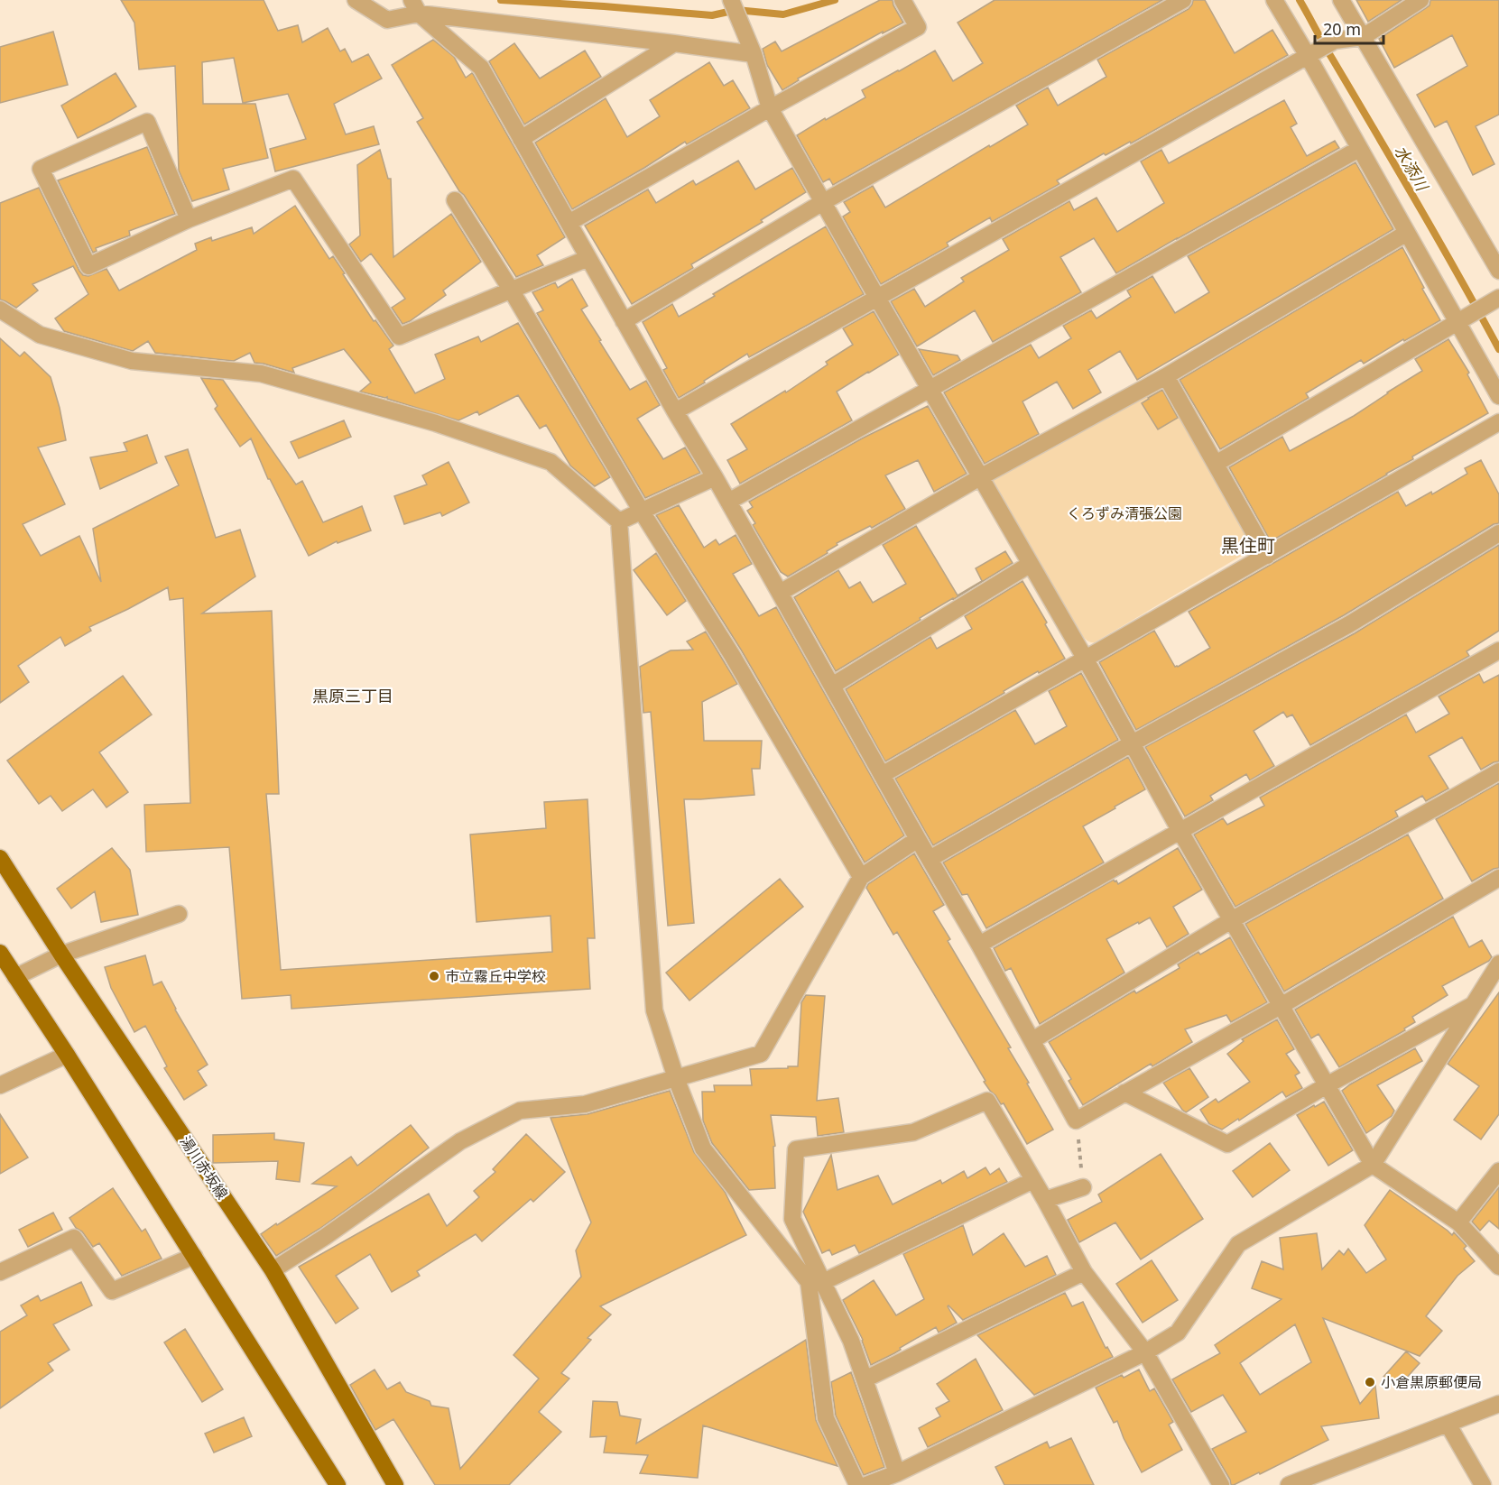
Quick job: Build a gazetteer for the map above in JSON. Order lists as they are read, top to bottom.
{
  "streets": {
    "main road": ["湯川赤坂線"]
  },
  "districts": ["黒住町", "黒原三丁目"],
  "water": ["水添川"],
  "parks": ["くろずみ清張公園"],
  "places": ["市立霧丘中学校", "小倉黒原郵便局"],
  "scale_bar": "20 m"
}
